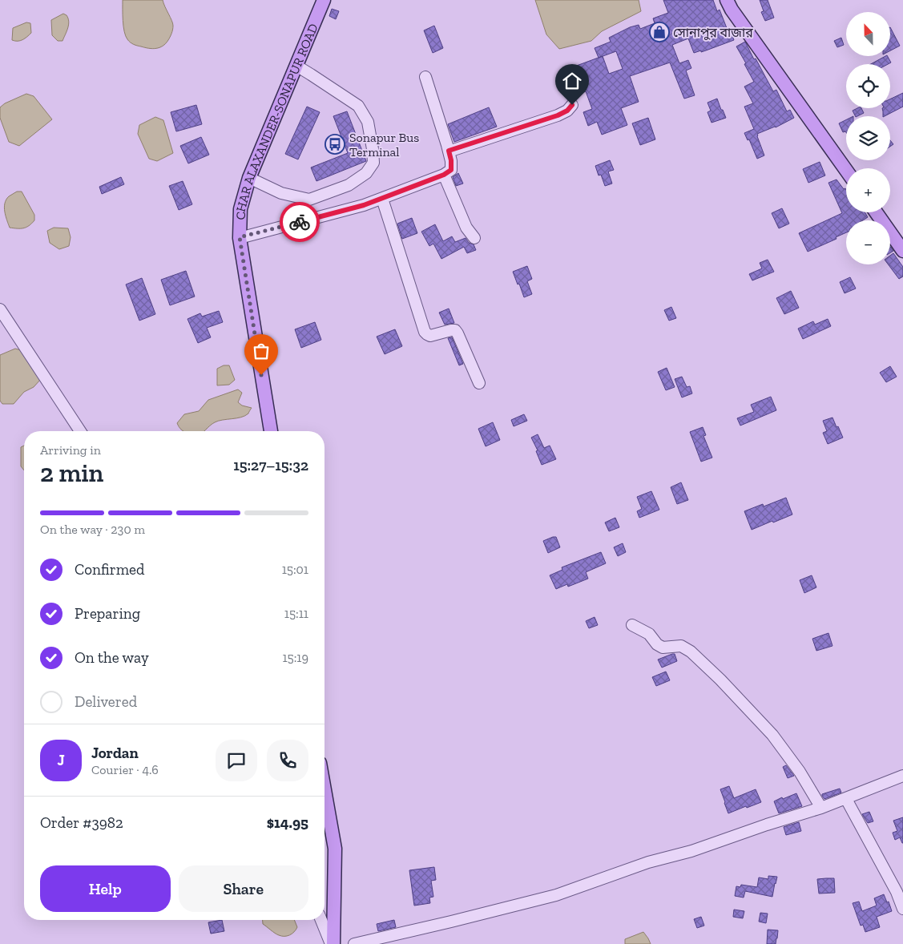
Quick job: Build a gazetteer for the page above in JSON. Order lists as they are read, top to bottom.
{
  "streets": {
    "main road": ["CHAR ALAXANDER-SONAPUR ROAD"]
  },
  "places": {
    "shop": ["সোনাপুর বাজার"],
    "bus stop": ["Sonapur Bus Terminal"]
  },
  "north": "top",
  "page": {
    "map_buttons": ["+", "−"],
    "heading": ["2 min", "Arriving in", "15:27–15:32"],
    "panel": [
      "Jordan",
      "Courier · 4.6",
      "Order #3982",
      "$14.95"
    ],
    "bar": "On the way · 230 m",
    "list": [
      ["Confirmed", "15:01"],
      ["Preparing", "15:11"],
      ["On the way", "15:19"],
      "Delivered"
    ],
    "round": "J",
    "buttons": ["Help", "Share"]
  }
}
